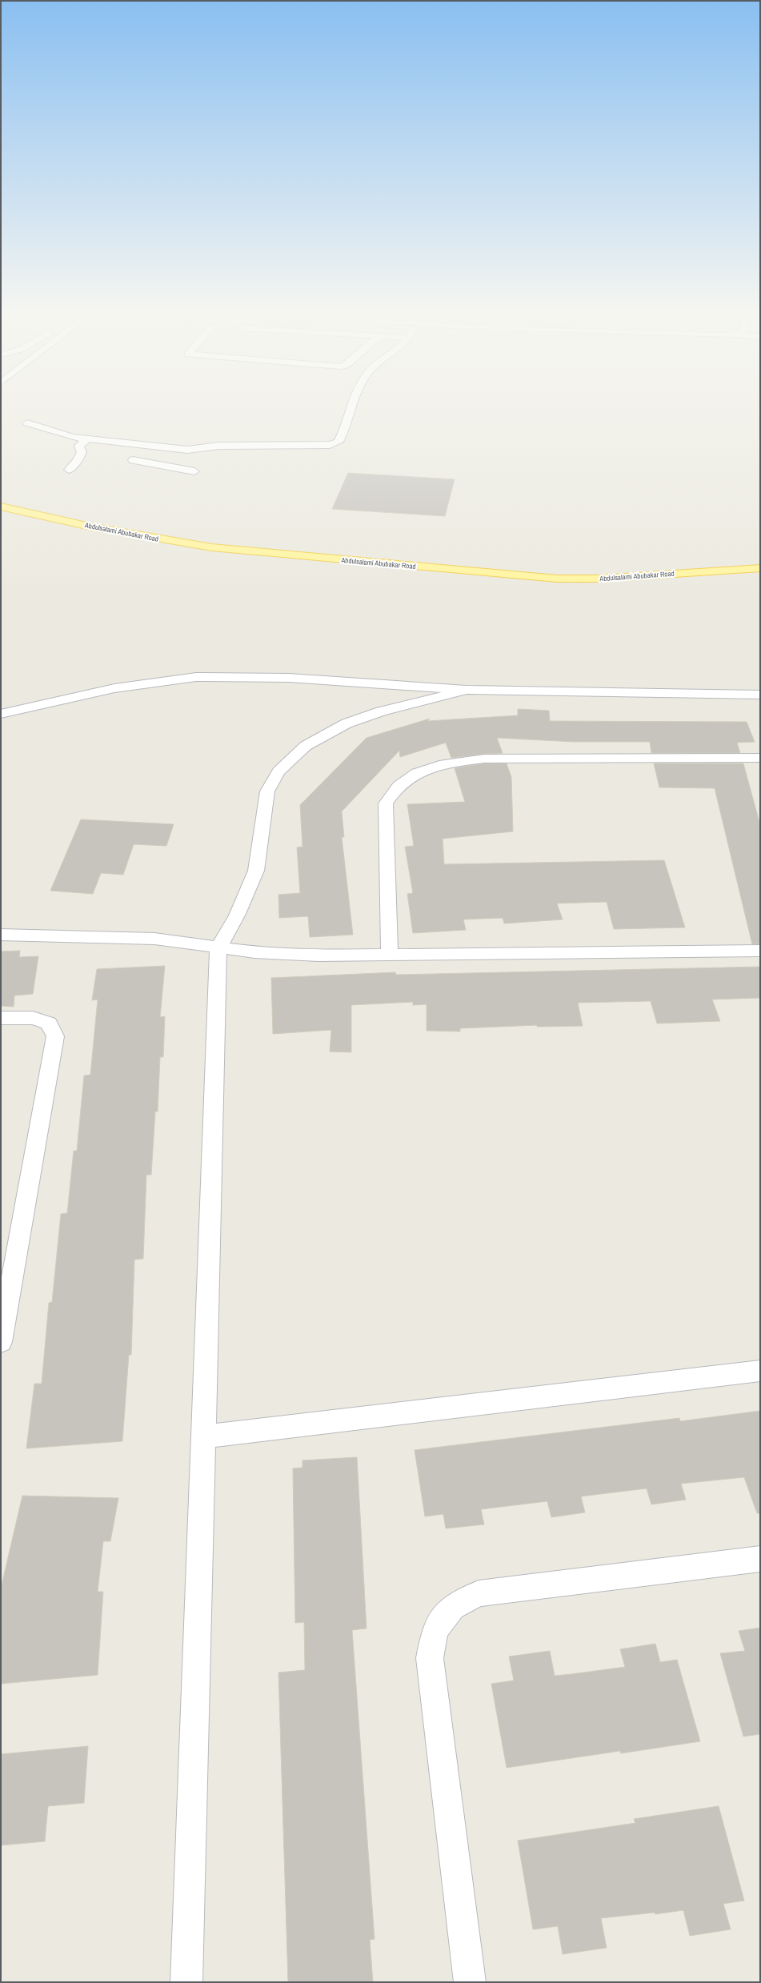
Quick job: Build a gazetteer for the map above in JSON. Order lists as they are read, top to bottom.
{
  "streets": {
    "main road": ["Abdulsalami Abubakar Road"]
  }
}
